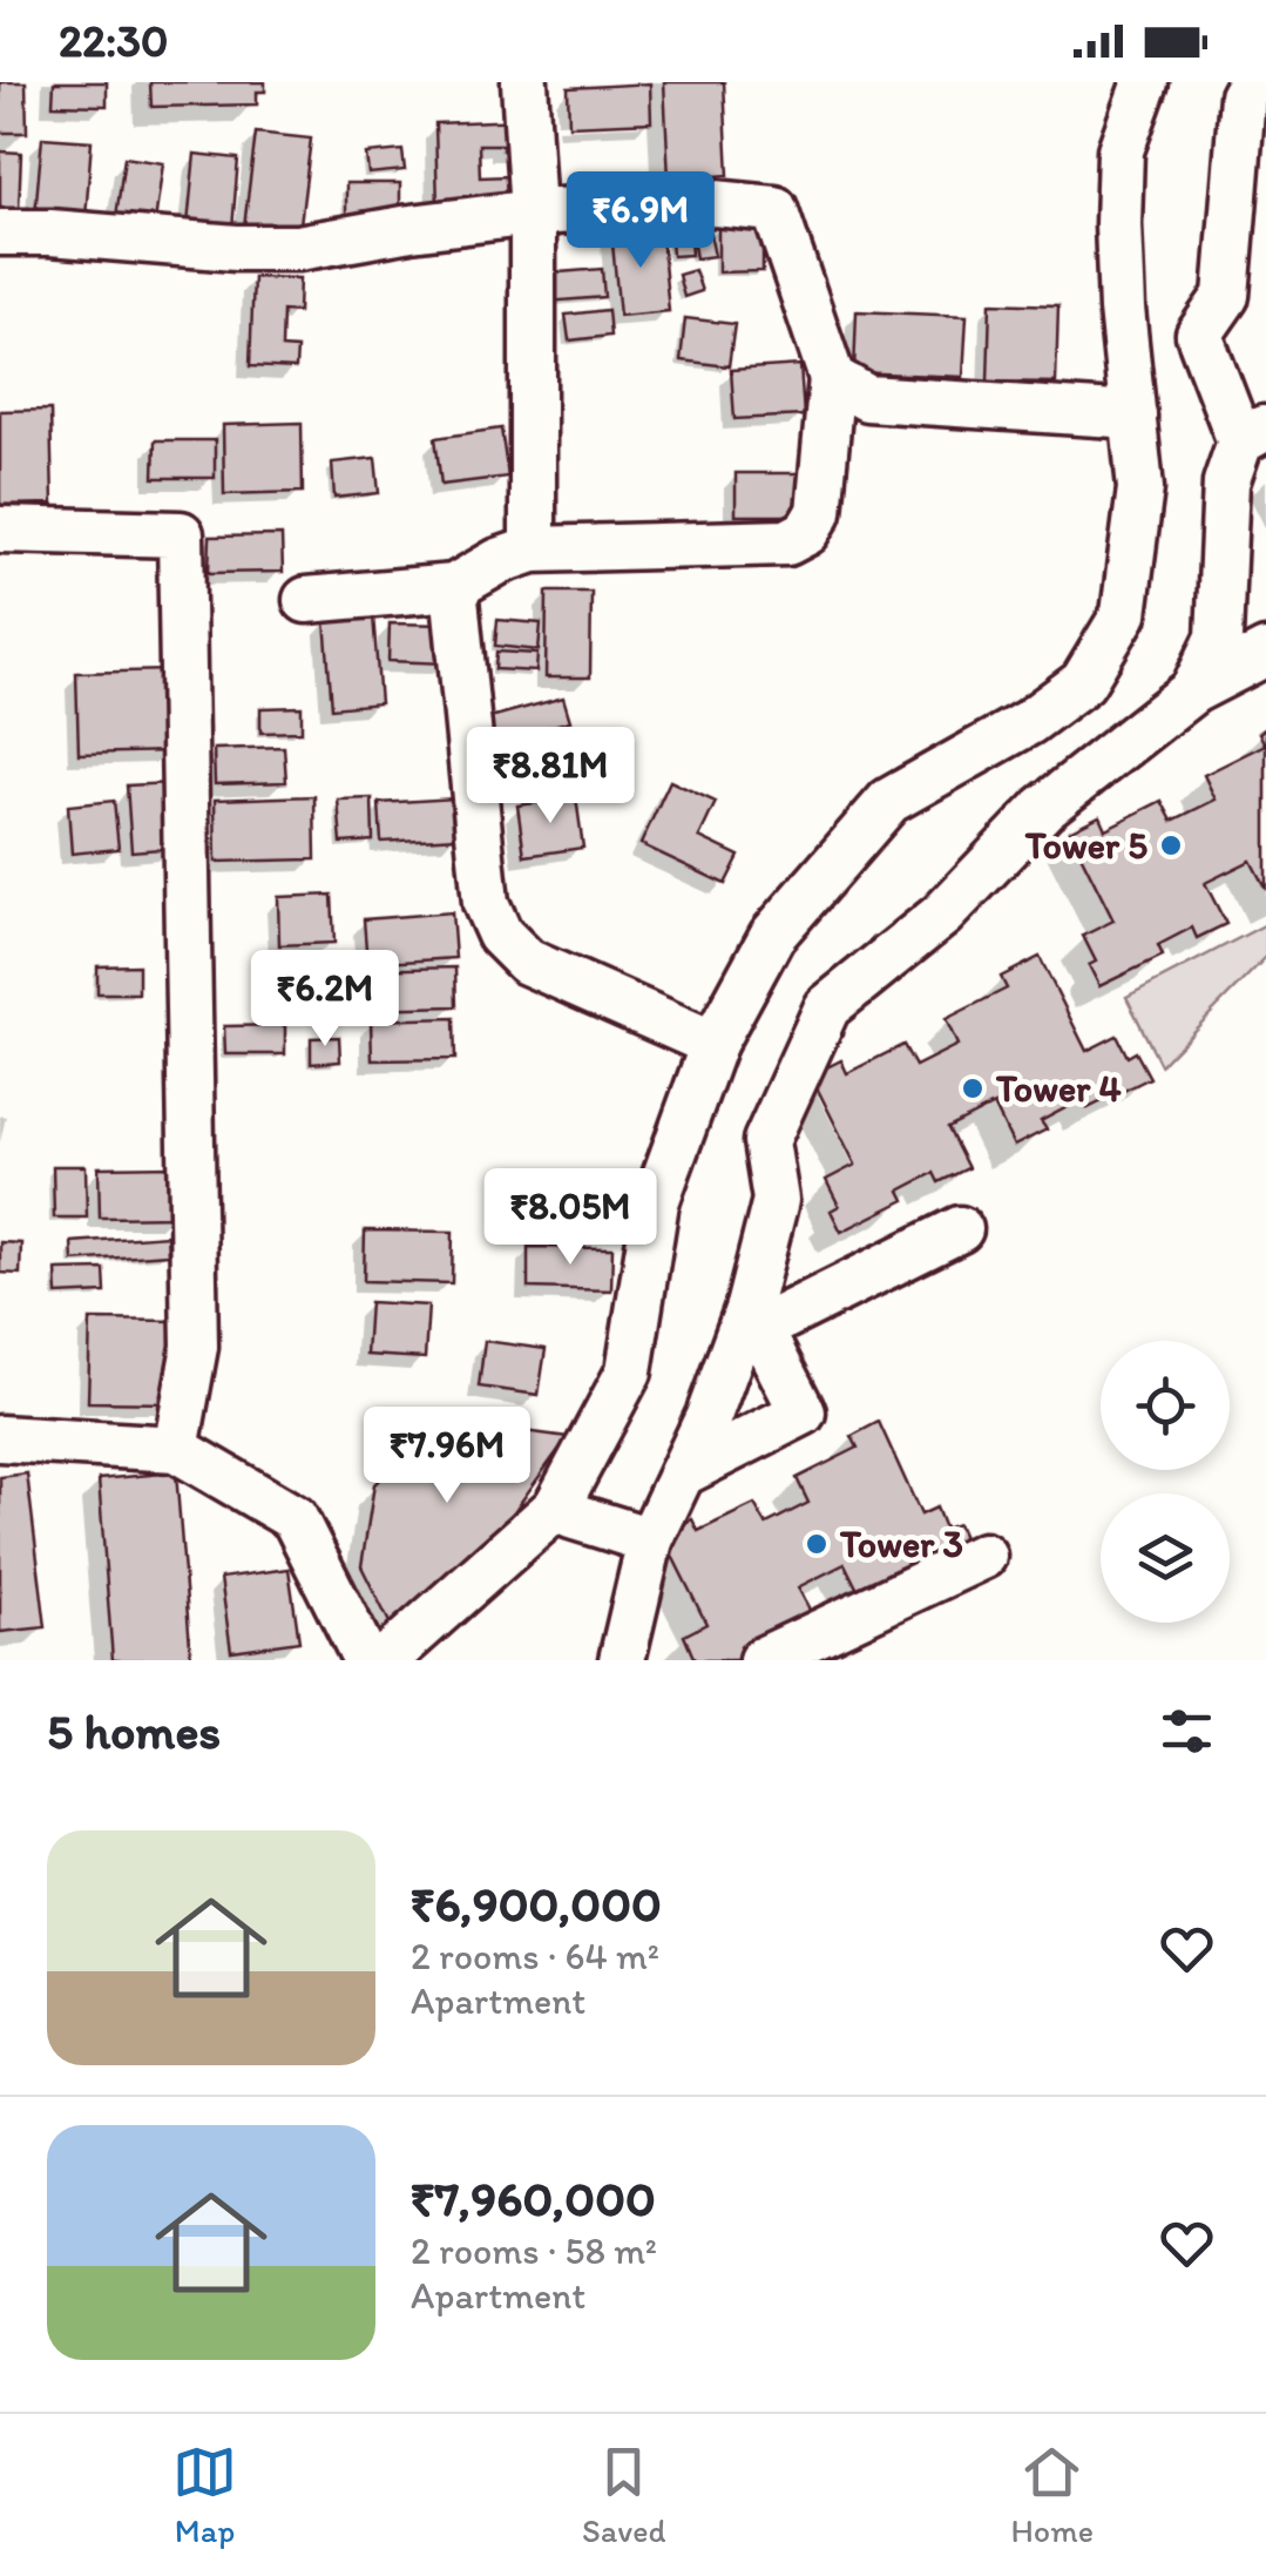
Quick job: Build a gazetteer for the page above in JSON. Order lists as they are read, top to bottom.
{
  "places": ["Tower 5", "Tower 4", "Tower 3"],
  "page": {
    "status": "22:30",
    "price": [
      "₹6.9M",
      "₹8.81M",
      "₹6.2M",
      "₹8.05M",
      "₹7.96M"
    ],
    "heading": "5 homes",
    "list": [
      {
        "name": "₹6,900,000",
        "note": "2 rooms · 64 m² · Apartment"
      },
      {
        "name": "₹7,960,000",
        "note": "2 rooms · 58 m² · Apartment"
      }
    ],
    "tabs": ["Map", "Saved", "Home"]
  }
}
